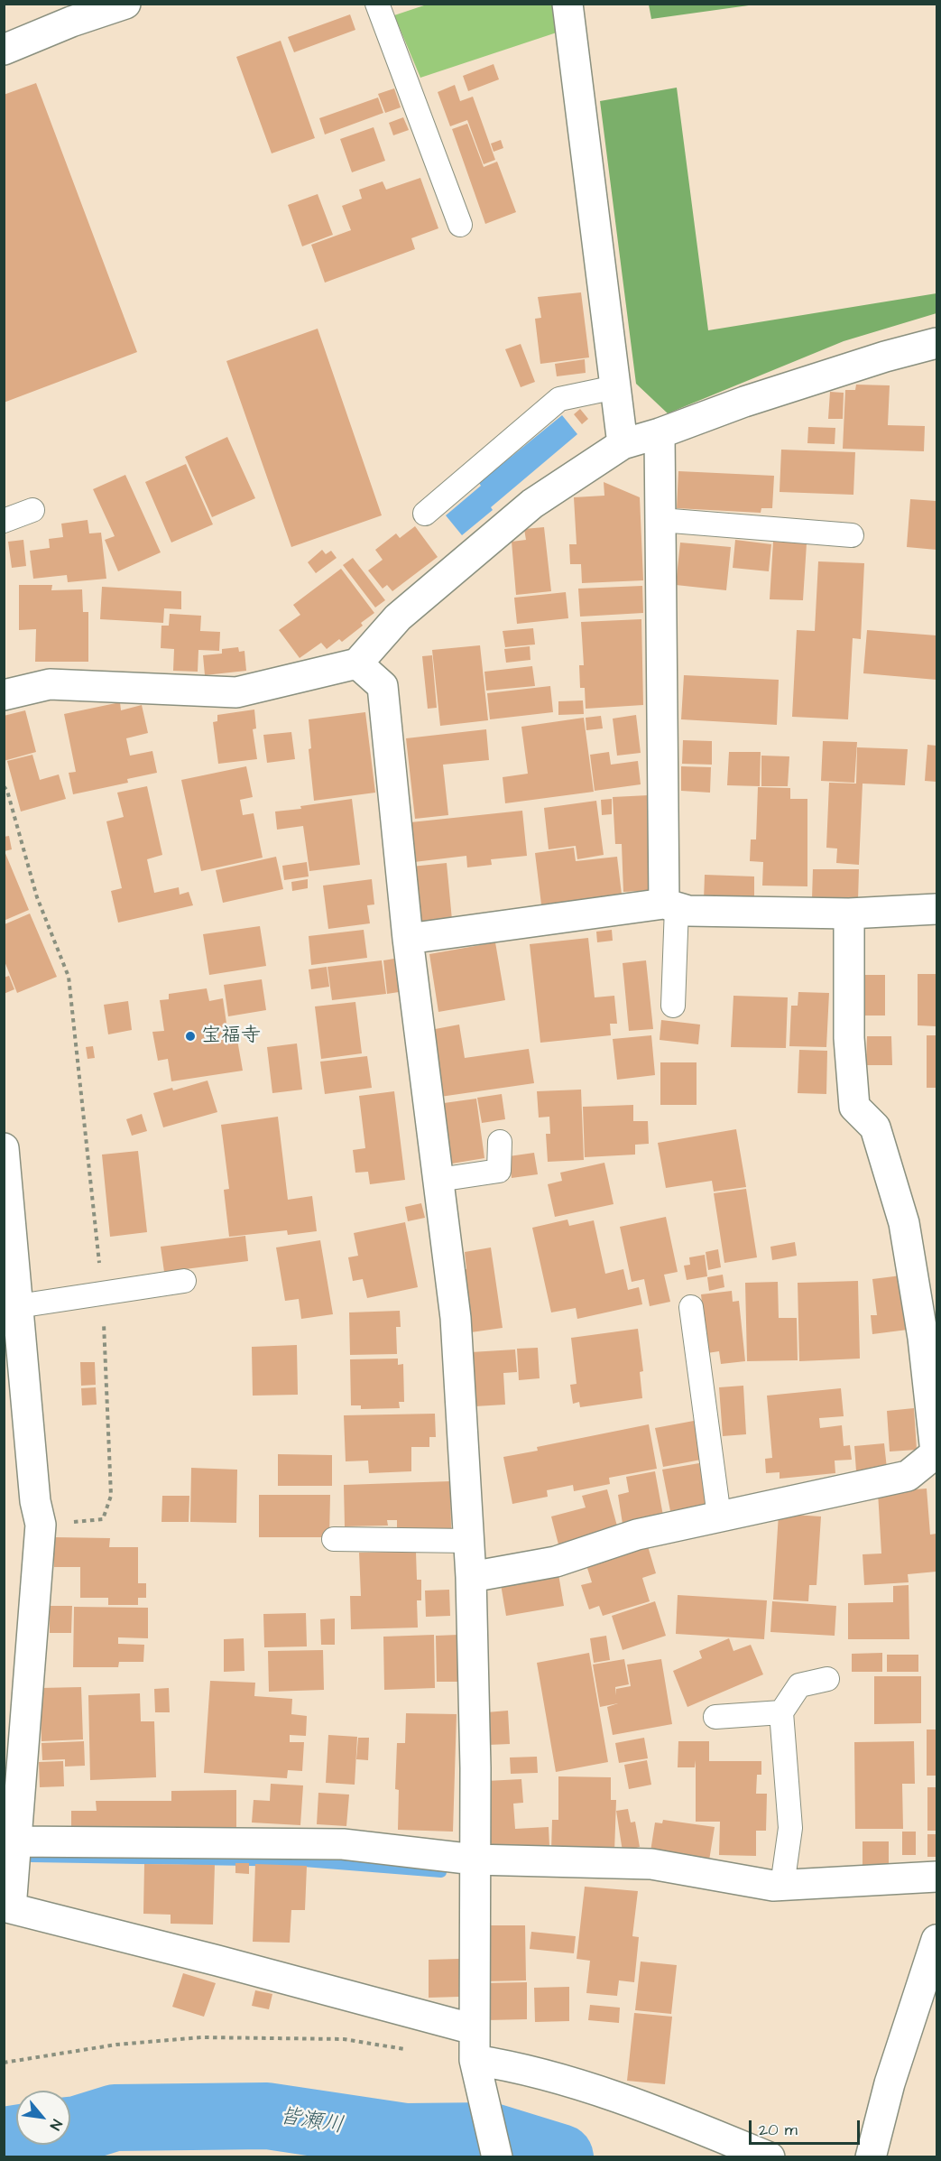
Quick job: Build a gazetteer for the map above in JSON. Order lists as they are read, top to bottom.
{
  "water": ["皆瀬川"],
  "places": ["宝福寺"],
  "scale_bar": "20 m",
  "north": "bottom right"
}
